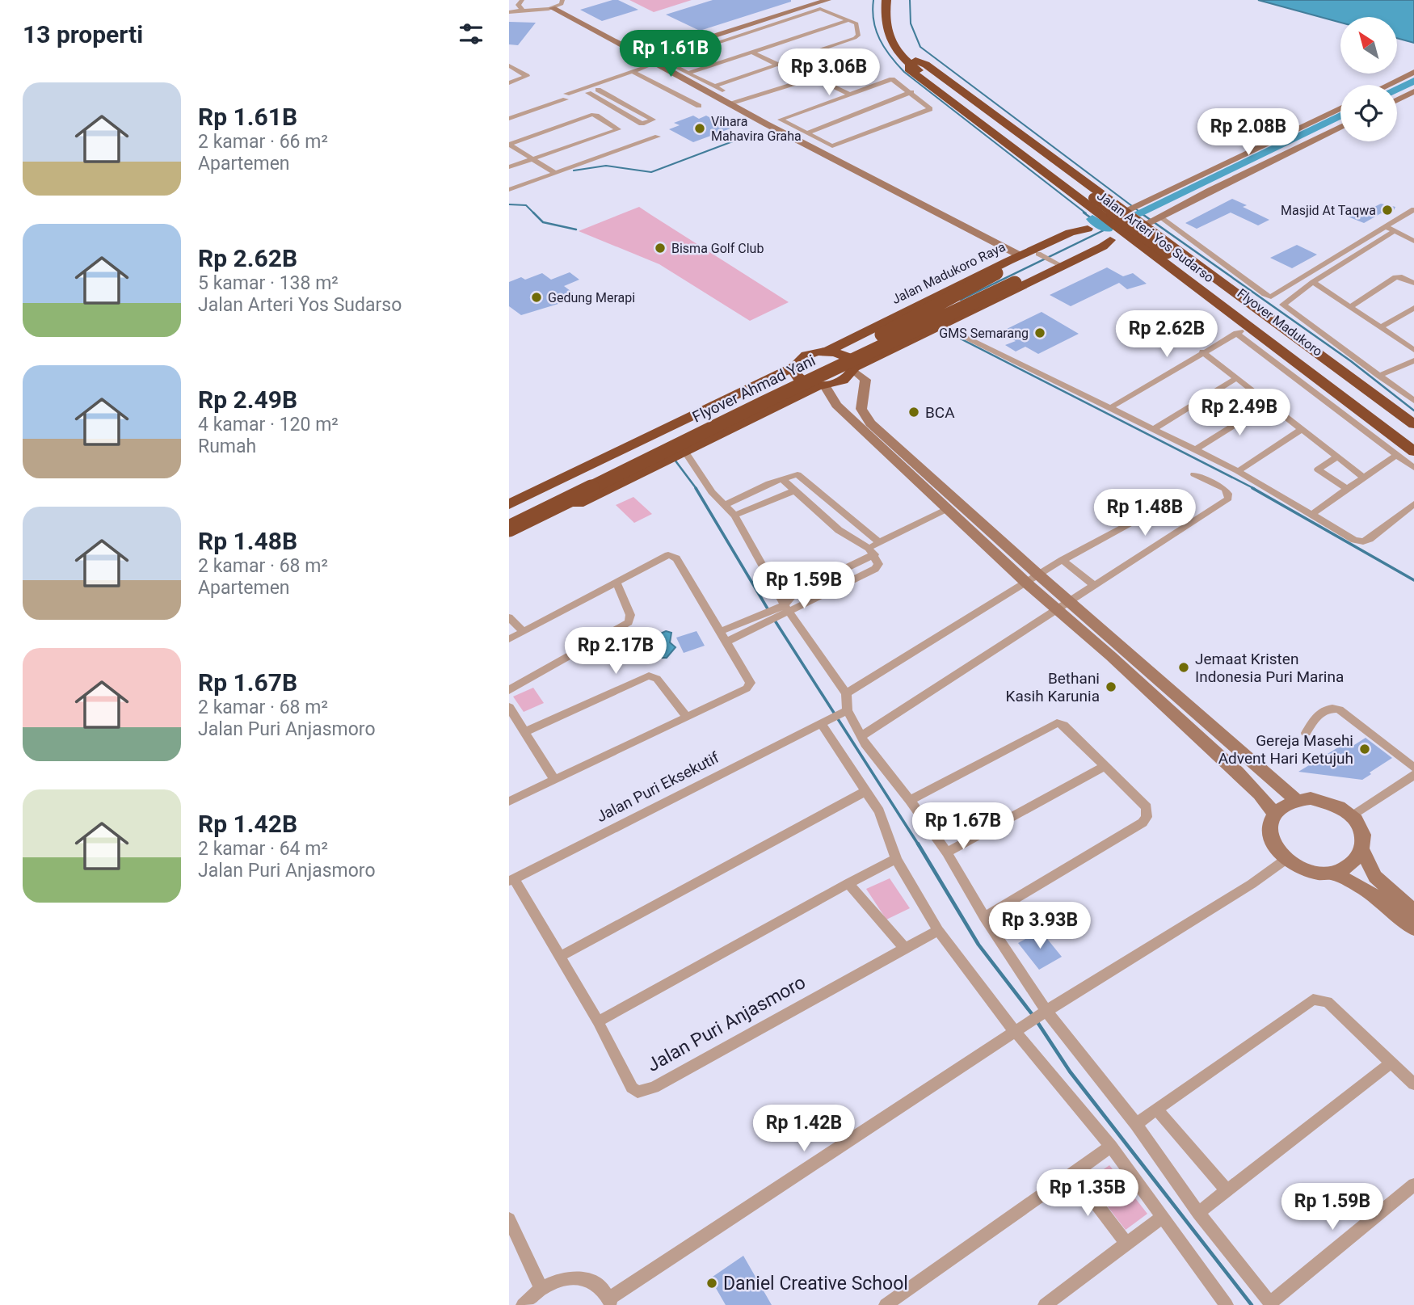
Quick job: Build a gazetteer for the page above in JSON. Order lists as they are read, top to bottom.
{
  "streets": {
    "highway": [
      "Jalan Arteri Yos Sudarso",
      "Jalan Madukoro Raya",
      "Flyover Madukoro",
      "Flyover Ahmad Yani"
    ],
    "street": ["Jalan Puri Eksekutif", "Jalan Puri Anjasmoro"]
  },
  "crossings": [
    ["Jalan Arteri Yos Sudarso", "Jalan Madukoro Raya"],
    ["Jalan Arteri Yos Sudarso", "Flyover Madukoro"],
    ["Jalan Madukoro Raya", "Flyover Ahmad Yani"],
    ["Jalan Puri Eksekutif", "Jalan Puri Anjasmoro"]
  ],
  "places": [
    "Vihara Mahavira Graha",
    "Masjid At Taqwa",
    "Bisma Golf Club",
    "Gedung Merapi",
    "GMS Semarang",
    "BCA",
    "Jemaat Kristen Indonesia Puri Marina",
    "Bethani Kasih Karunia",
    "Gereja Masehi Advent Hari Ketujuh",
    "Daniel Creative School"
  ],
  "north": "top left",
  "page": {
    "heading": "13 properti",
    "price": [
      "Rp 1.61B",
      "Rp 3.06B",
      "Rp 2.08B",
      "Rp 2.62B",
      "Rp 2.49B",
      "Rp 1.48B",
      "Rp 1.59B",
      "Rp 2.17B",
      "Rp 1.67B",
      "Rp 3.93B",
      "Rp 1.42B",
      "Rp 1.35B",
      "Rp 1.59B"
    ],
    "list": [
      {
        "name": "Rp 1.61B",
        "note": "2 kamar · 66 m² · Apartemen"
      },
      {
        "name": "Rp 2.62B",
        "note": "5 kamar · 138 m² · Jalan Arteri Yos Sudarso"
      },
      {
        "name": "Rp 2.49B",
        "note": "4 kamar · 120 m² · Rumah"
      },
      {
        "name": "Rp 1.48B",
        "note": "2 kamar · 68 m² · Apartemen"
      },
      {
        "name": "Rp 1.67B",
        "note": "2 kamar · 68 m² · Jalan Puri Anjasmoro"
      },
      {
        "name": "Rp 1.42B",
        "note": "2 kamar · 64 m² · Jalan Puri Anjasmoro"
      }
    ]
  }
}
